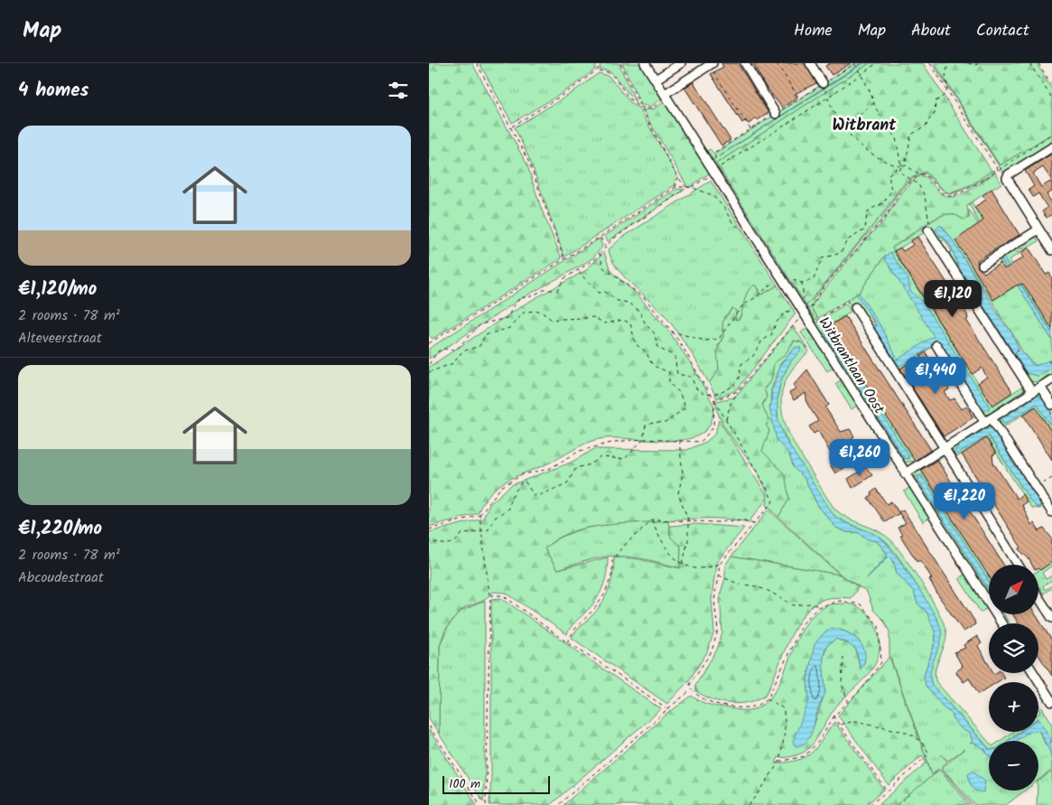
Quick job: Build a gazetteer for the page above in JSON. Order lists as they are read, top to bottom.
{
  "streets": {
    "street": ["Witbrantlaan Oost"]
  },
  "districts": ["Witbrant"],
  "scale_bar": "100 m",
  "north": "top right",
  "page": {
    "header": "Map",
    "nav": [
      "Home",
      "Map",
      "About",
      "Contact"
    ],
    "heading": "4 homes",
    "list": [
      {
        "name": "€1,120/mo",
        "note": "2 rooms · 78 m² · Alteveerstraat"
      },
      {
        "name": "€1,220/mo",
        "note": "2 rooms · 78 m² · Abcoudestraat"
      }
    ],
    "price": [
      "€1,120",
      "€1,440",
      "€1,260",
      "€1,220"
    ],
    "map_buttons": ["+", "−"],
    "scale": "100 m"
  }
}
